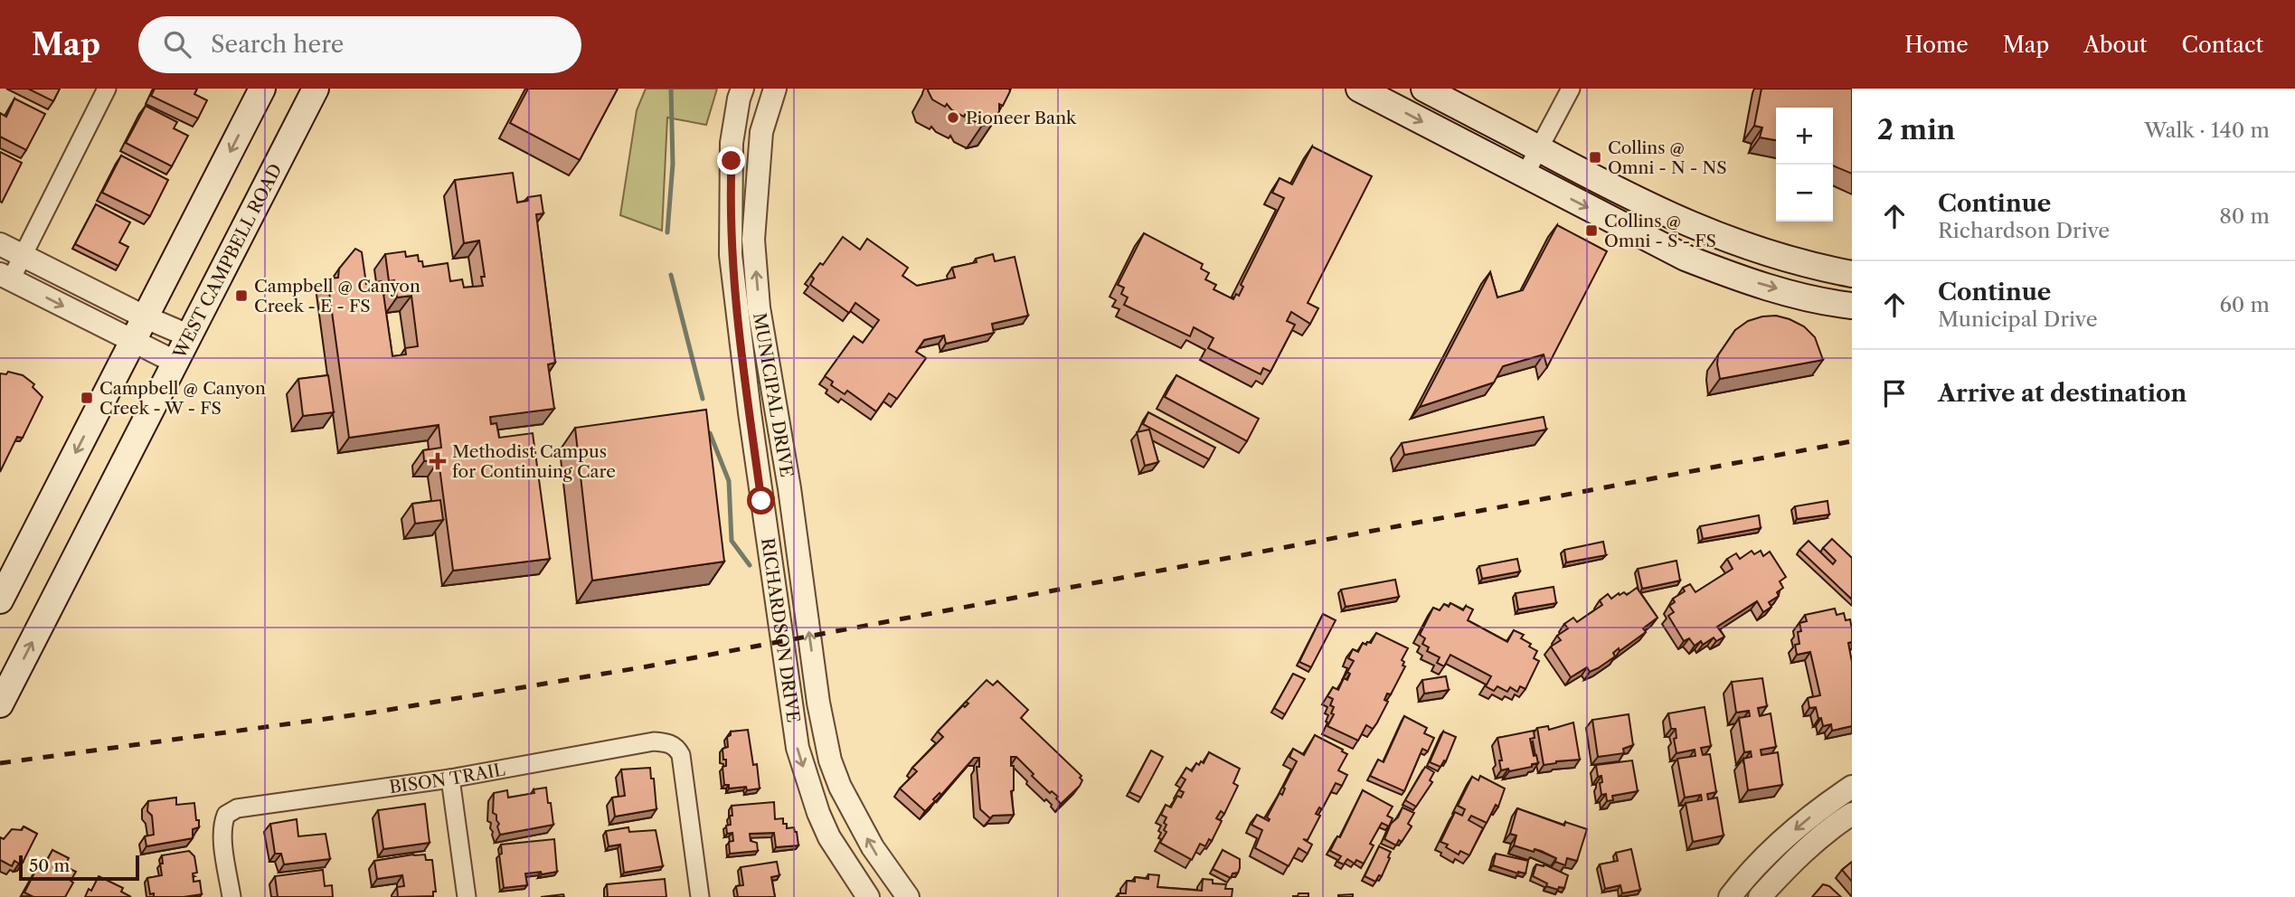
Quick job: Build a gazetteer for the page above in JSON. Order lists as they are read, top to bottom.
{
  "streets": {
    "main road": ["WEST CAMPBELL ROAD"],
    "street": ["MUNICIPAL DRIVE", "RICHARDSON DRIVE", "BISON TRAIL"]
  },
  "crossings": [
    ["MUNICIPAL DRIVE", "RICHARDSON DRIVE"]
  ],
  "places": {
    "other": ["Pioneer Bank"],
    "transit": [
      "Collins @ Omni - N - NS",
      "Collins @ Omni - S - FS",
      "Campbell @ Canyon Creek - E - FS",
      "Campbell @ Canyon Creek - W - FS"
    ],
    "health": ["Methodist Campus for Continuing Care"]
  },
  "scale_bar": "50 m",
  "page": {
    "header": "Map",
    "search": "Search here",
    "nav": [
      "Home",
      "Map",
      "About",
      "Contact"
    ],
    "heading": ["2 min", "Walk · 140 m"],
    "map_buttons": ["+", "−"],
    "list": [
      ["Continue", "Richardson Drive", "80 m"],
      ["Continue", "Municipal Drive", "60 m"],
      "Arrive at destination"
    ],
    "scale": "50 m"
  }
}
